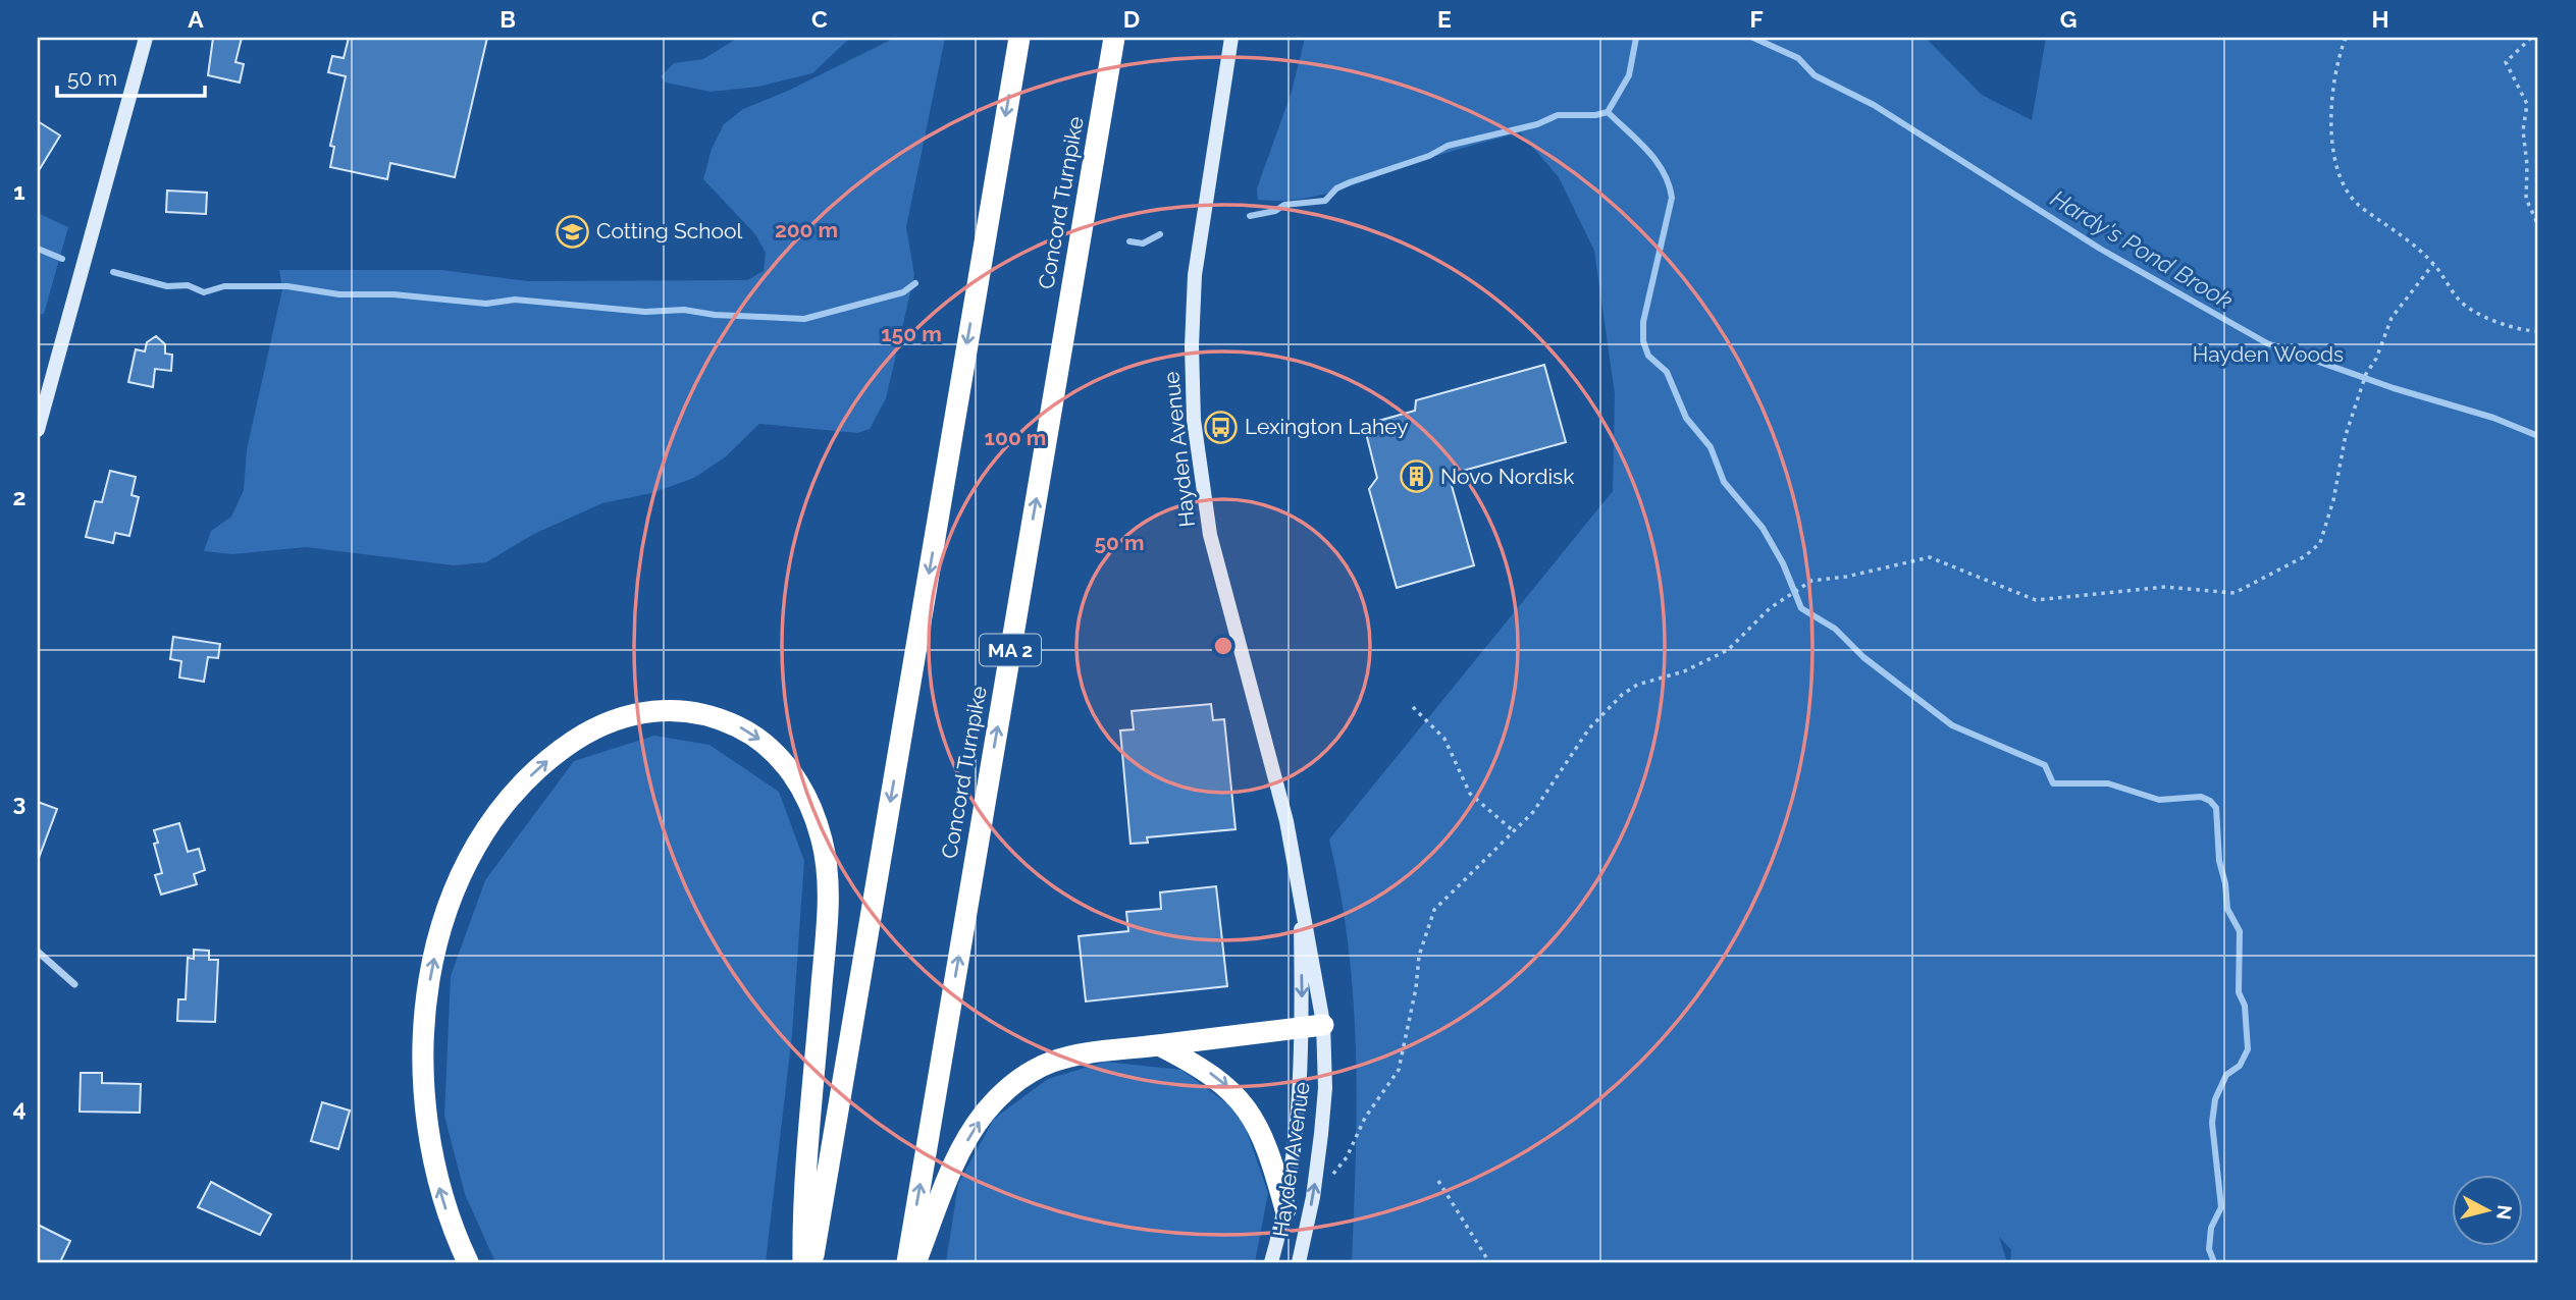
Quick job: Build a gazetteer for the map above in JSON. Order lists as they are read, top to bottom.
{
  "streets": {
    "highway": ["Concord Turnpike", "MA 2"],
    "street": ["Hayden Avenue"]
  },
  "water": ["Hardy's Pond Brook"],
  "parks": ["Hayden Woods"],
  "places": {
    "school or university": ["Cotting School"],
    "bus stop": ["Lexington Lahey"],
    "building": ["Novo Nordisk"]
  },
  "scale_bar": "50 m",
  "north": "right",
  "grid": {
    "columns": [
      "A",
      "B",
      "C",
      "D",
      "E",
      "F",
      "G",
      "H"
    ],
    "rows": [
      "1",
      "2",
      "3",
      "4"
    ]
  },
  "rings": [
    "200 m",
    "150 m",
    "100 m",
    "50 m"
  ]
}
